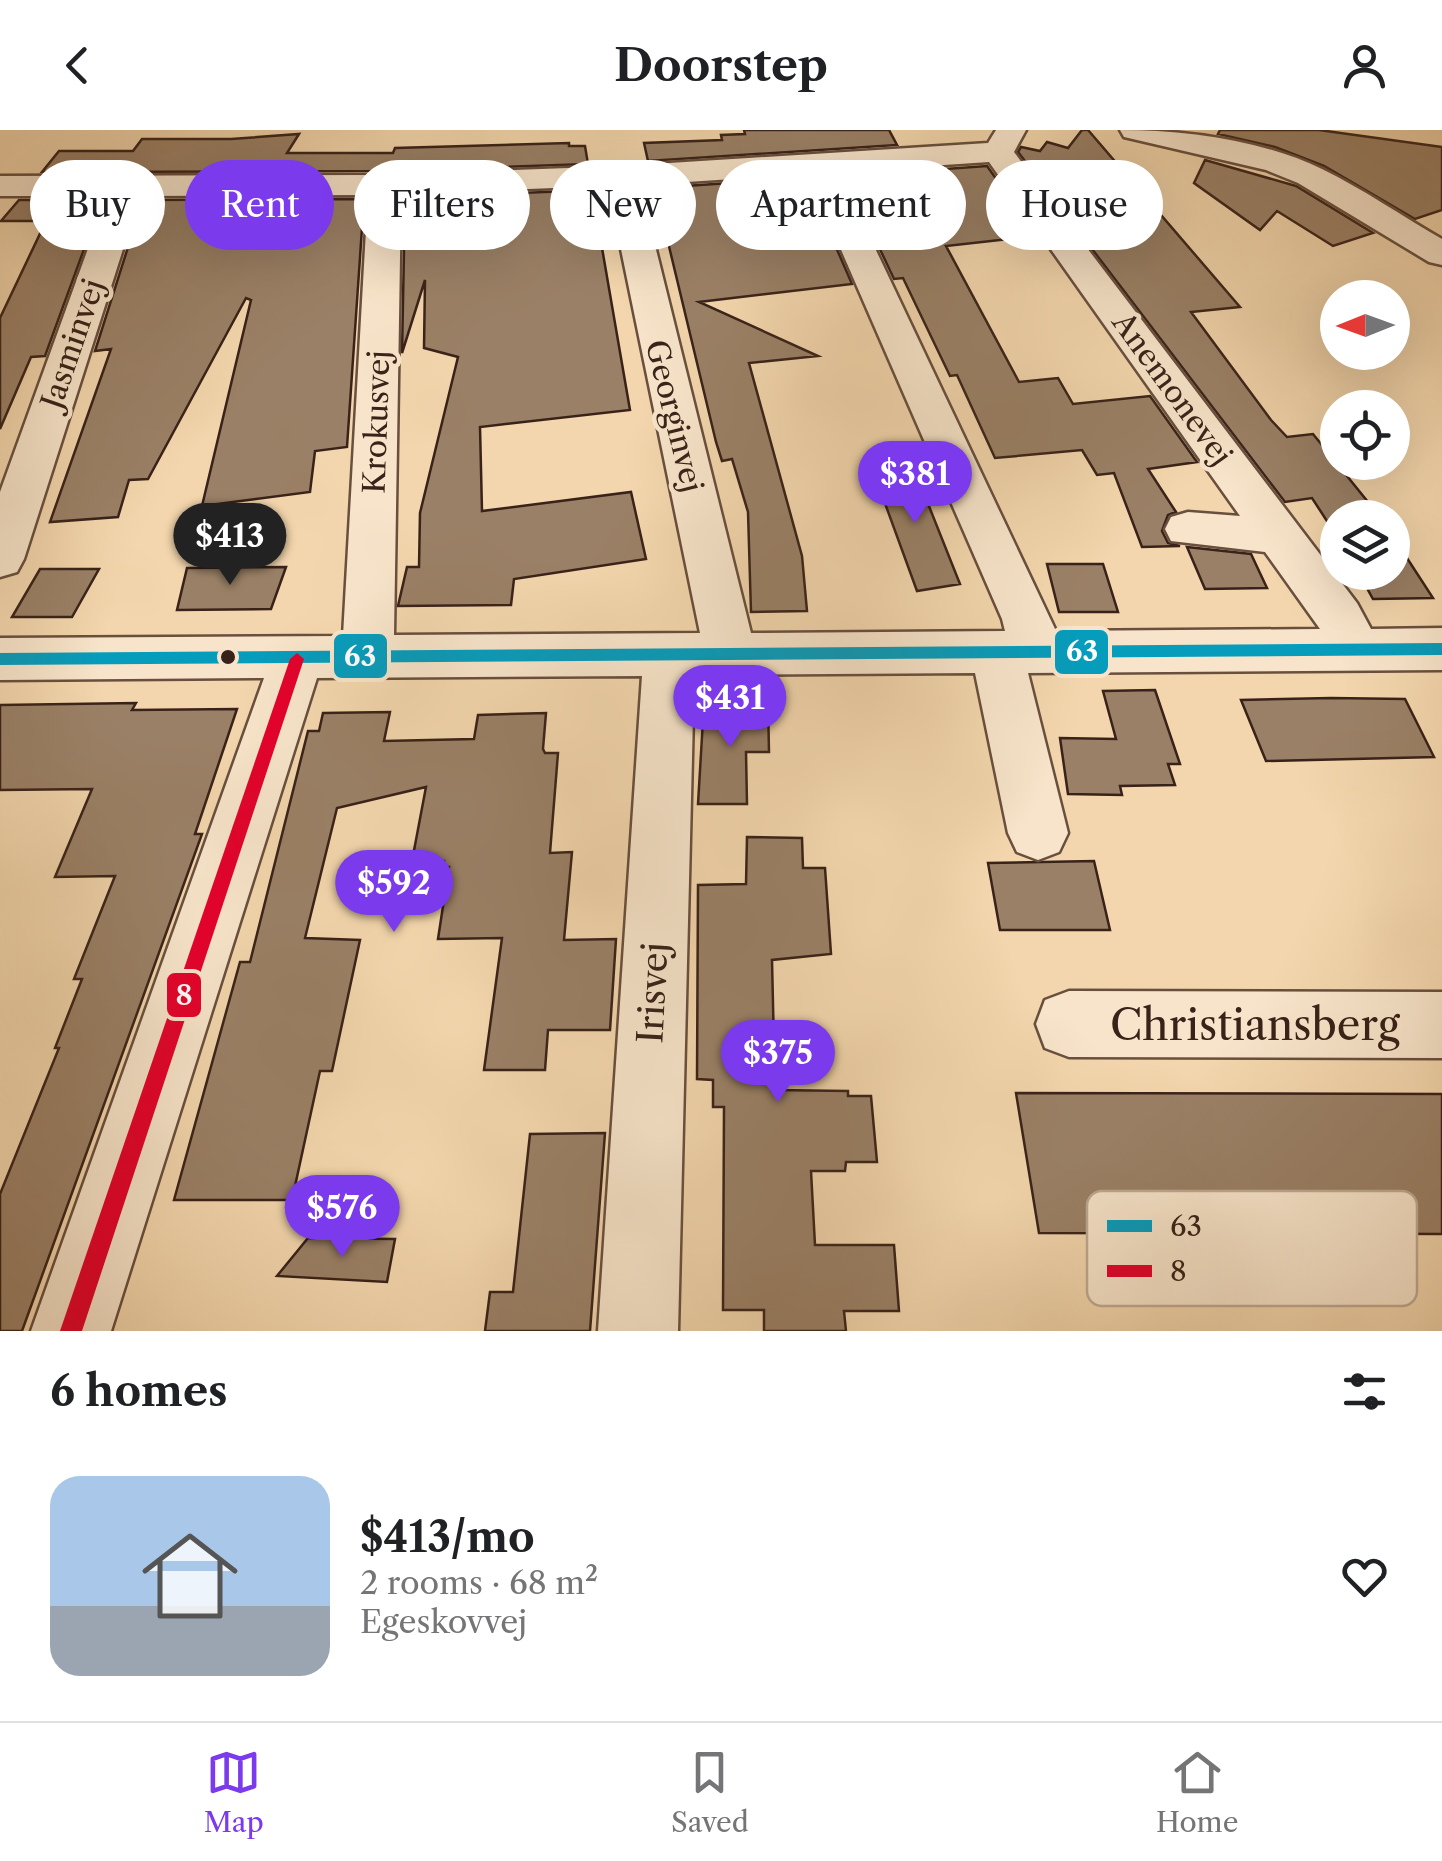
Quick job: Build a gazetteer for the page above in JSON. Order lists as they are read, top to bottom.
{
  "streets": {
    "street": [
      "Jasminvej",
      "Anemonevej",
      "Georginvej",
      "Krokusvej",
      "Irisvej",
      "Christiansberg"
    ]
  },
  "crossings": [
    ["Georginvej", "Irisvej"]
  ],
  "lines": ["transit line 63", "transit line 8"],
  "legend": ["63", "8"],
  "north": "left",
  "page": {
    "header": "Doorstep",
    "chip": [
      "Buy",
      "Rent",
      "Filters",
      "New",
      "Apartment",
      "House"
    ],
    "price": [
      "$381",
      "$413",
      "$431",
      "$592",
      "$375",
      "$576"
    ],
    "heading": "6 homes",
    "list": [
      {
        "name": "$413/mo",
        "note": "2 rooms · 68 m² · Egeskovvej"
      }
    ],
    "tabs": ["Map", "Saved", "Home"]
  }
}
